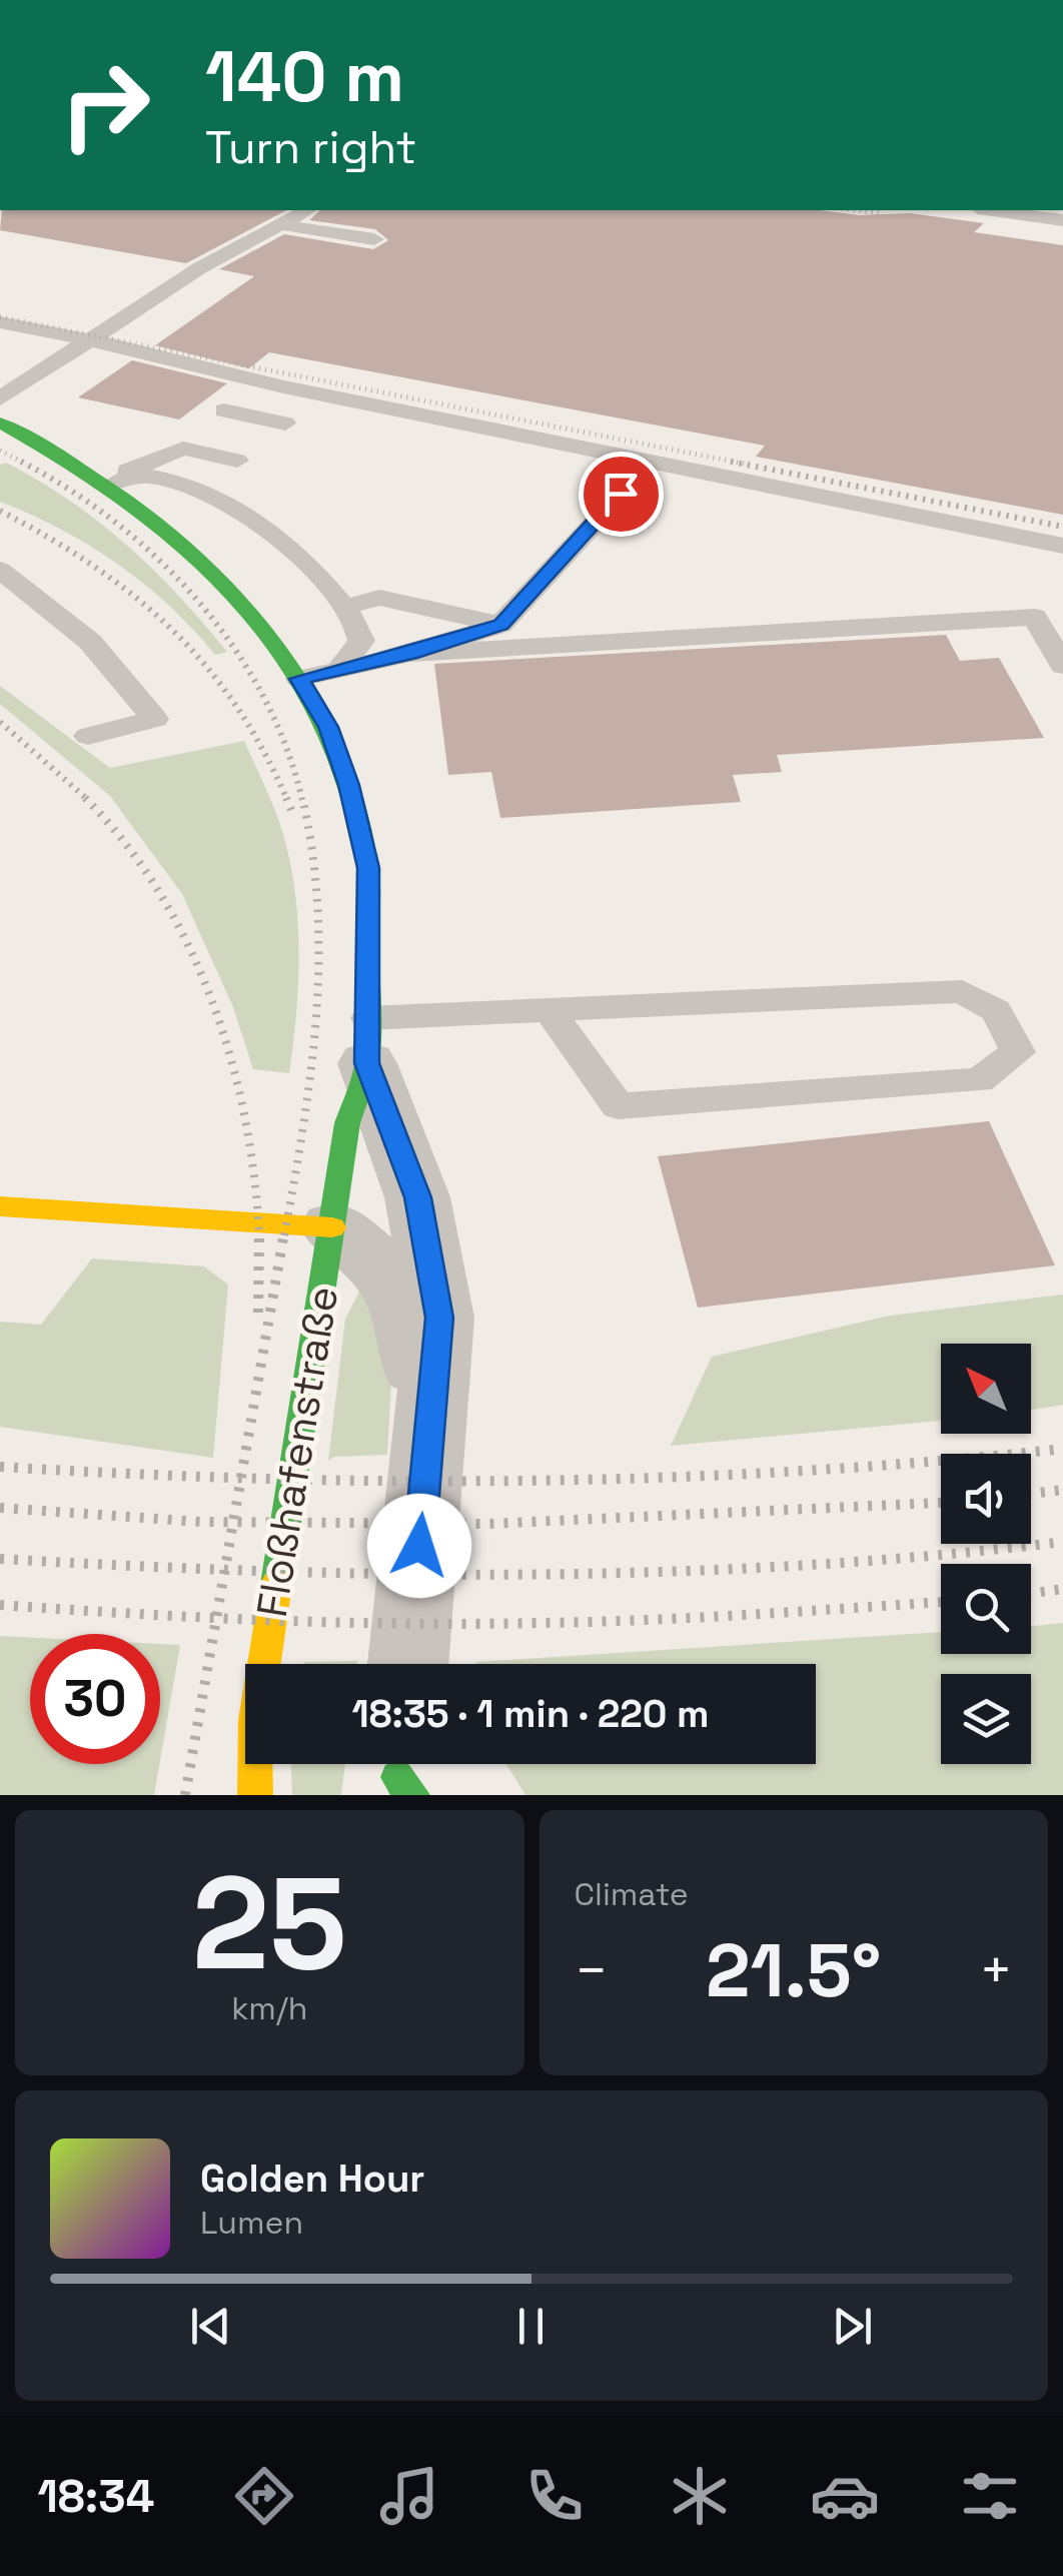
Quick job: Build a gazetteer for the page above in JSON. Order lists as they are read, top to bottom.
{
  "streets": {
    "street": ["Floßhafenstraße"]
  },
  "north": "top left",
  "page": {
    "turn": ["140 m", "Turn right"],
    "limit": "30",
    "trip": "18:35 · 1 min · 220 m",
    "tile": [
      ["25", "km/h"],
      "Climate"
    ],
    "heat": ["−", "21.5°", "+"],
    "song": ["Golden Hour", "Lumen"],
    "tabs": "18:34"
  }
}
